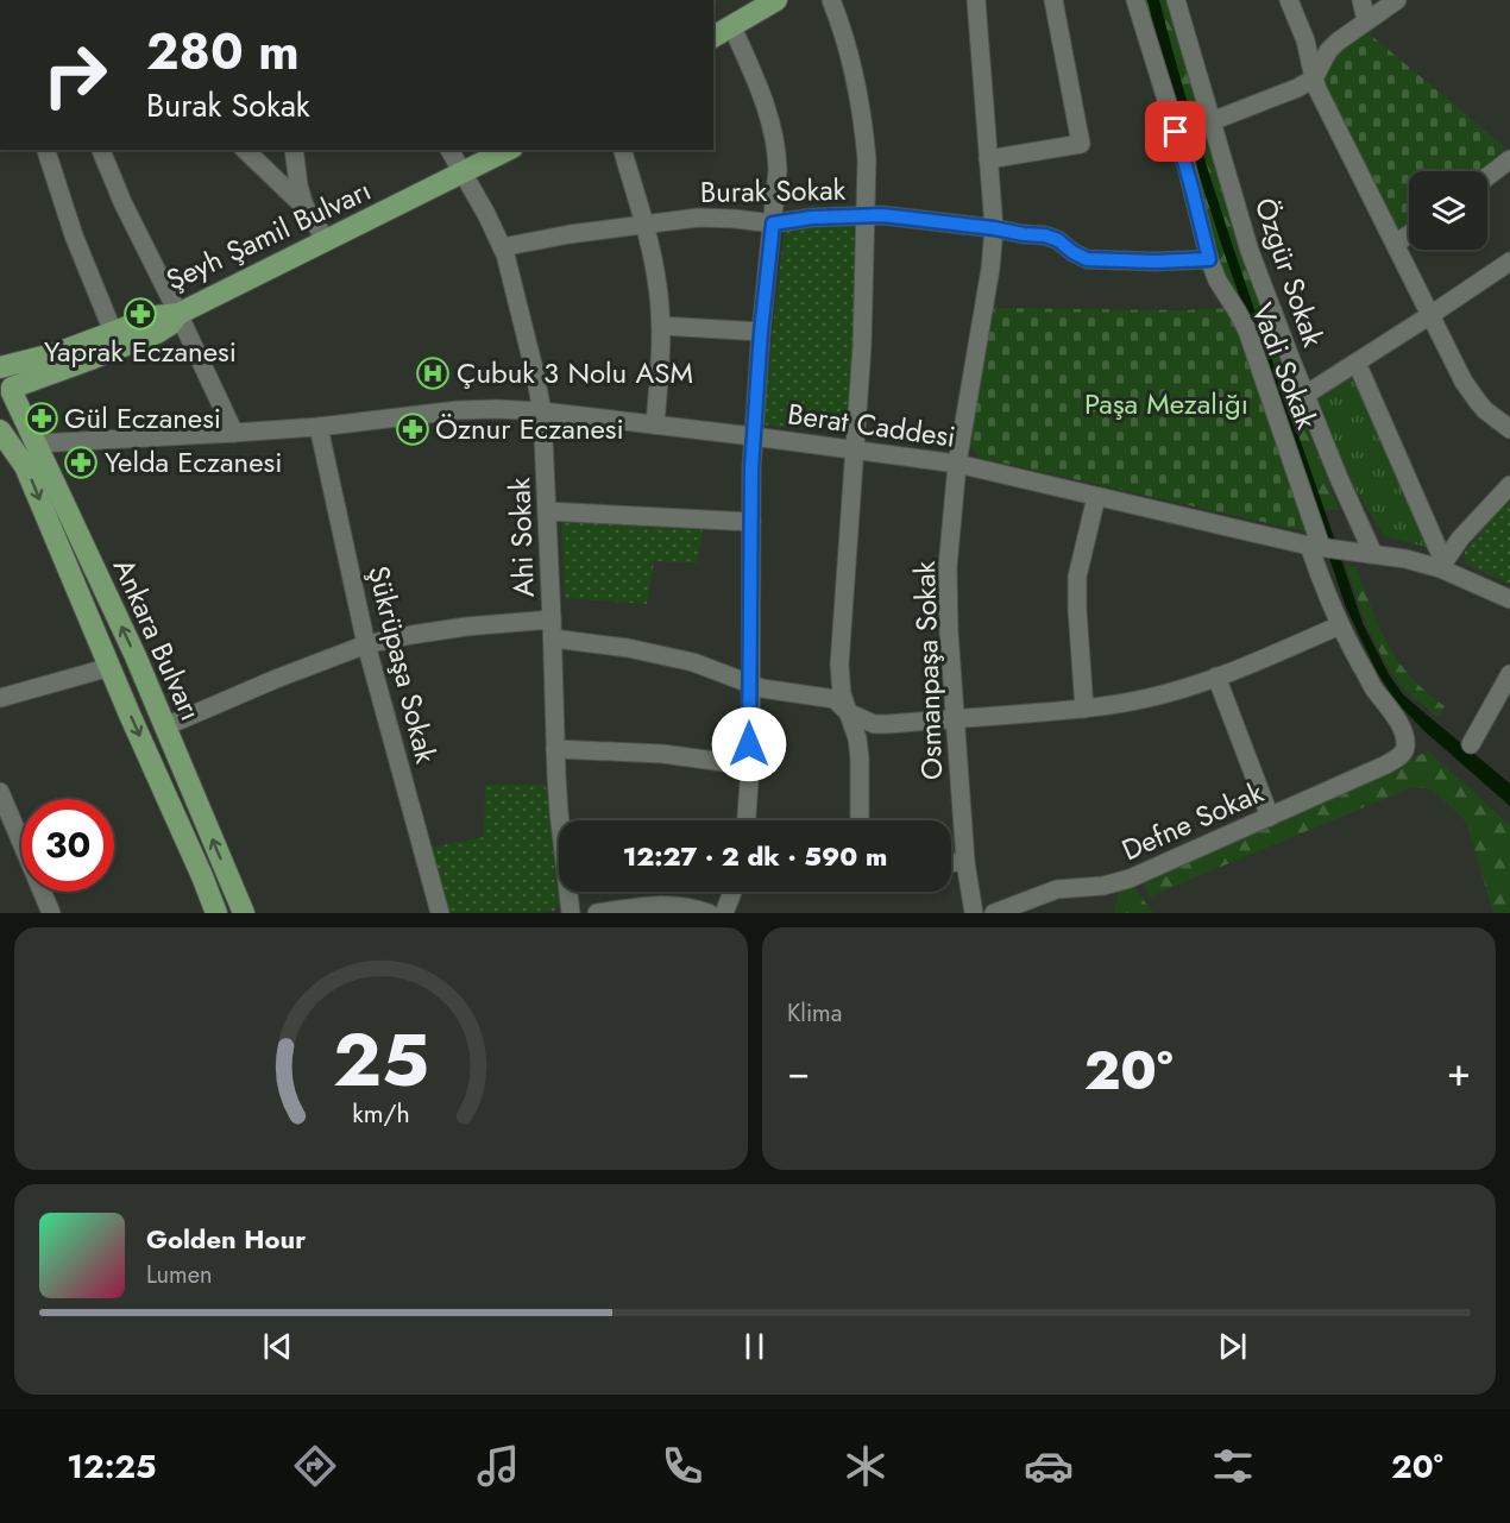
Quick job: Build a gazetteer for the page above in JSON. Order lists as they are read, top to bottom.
{
  "streets": {
    "main road": ["Şeyh Şamil Bulvarı", "Ankara Bulvarı"],
    "street": [
      "Burak Sokak",
      "Özgür Sokak",
      "Vadi Sokak",
      "Berat Caddesi",
      "Ahi Sokak",
      "Şükrüpaşa Sokak",
      "Osmanpaşa Sokak",
      "Defne Sokak"
    ]
  },
  "crossings": [
    ["Burak Sokak", "Vadi Sokak"],
    ["Burak Sokak", "Ahi Sokak"],
    ["Burak Sokak", "Osmanpaşa Sokak"],
    ["Şeyh Şamil Bulvarı", "Ahi Sokak"],
    ["Şeyh Şamil Bulvarı", "Ankara Bulvarı"],
    ["Özgür Sokak", "Berat Caddesi"],
    ["Vadi Sokak", "Berat Caddesi"],
    ["Vadi Sokak", "Defne Sokak"],
    ["Berat Caddesi", "Ahi Sokak"],
    ["Berat Caddesi", "Ankara Bulvarı"],
    ["Berat Caddesi", "Şükrüpaşa Sokak"],
    ["Berat Caddesi", "Osmanpaşa Sokak"]
  ],
  "parks": ["Paşa Mezalığı"],
  "places": {
    "pharmacy": [
      "Yaprak Eczanesi",
      "Gül Eczanesi",
      "Öznur Eczanesi",
      "Yelda Eczanesi"
    ],
    "hospital": ["Çubuk 3 Nolu ASM"]
  },
  "page": {
    "turn": ["280 m", "Burak Sokak"],
    "limit": "30",
    "trip": "12:27 · 2 dk · 590 m",
    "tile": "Klima",
    "heat": ["−", "20°", "+"],
    "song": ["Golden Hour", "Lumen"],
    "tabs": ["12:25", "20°"],
    "gauge": ["25", "km/h"]
  }
}
